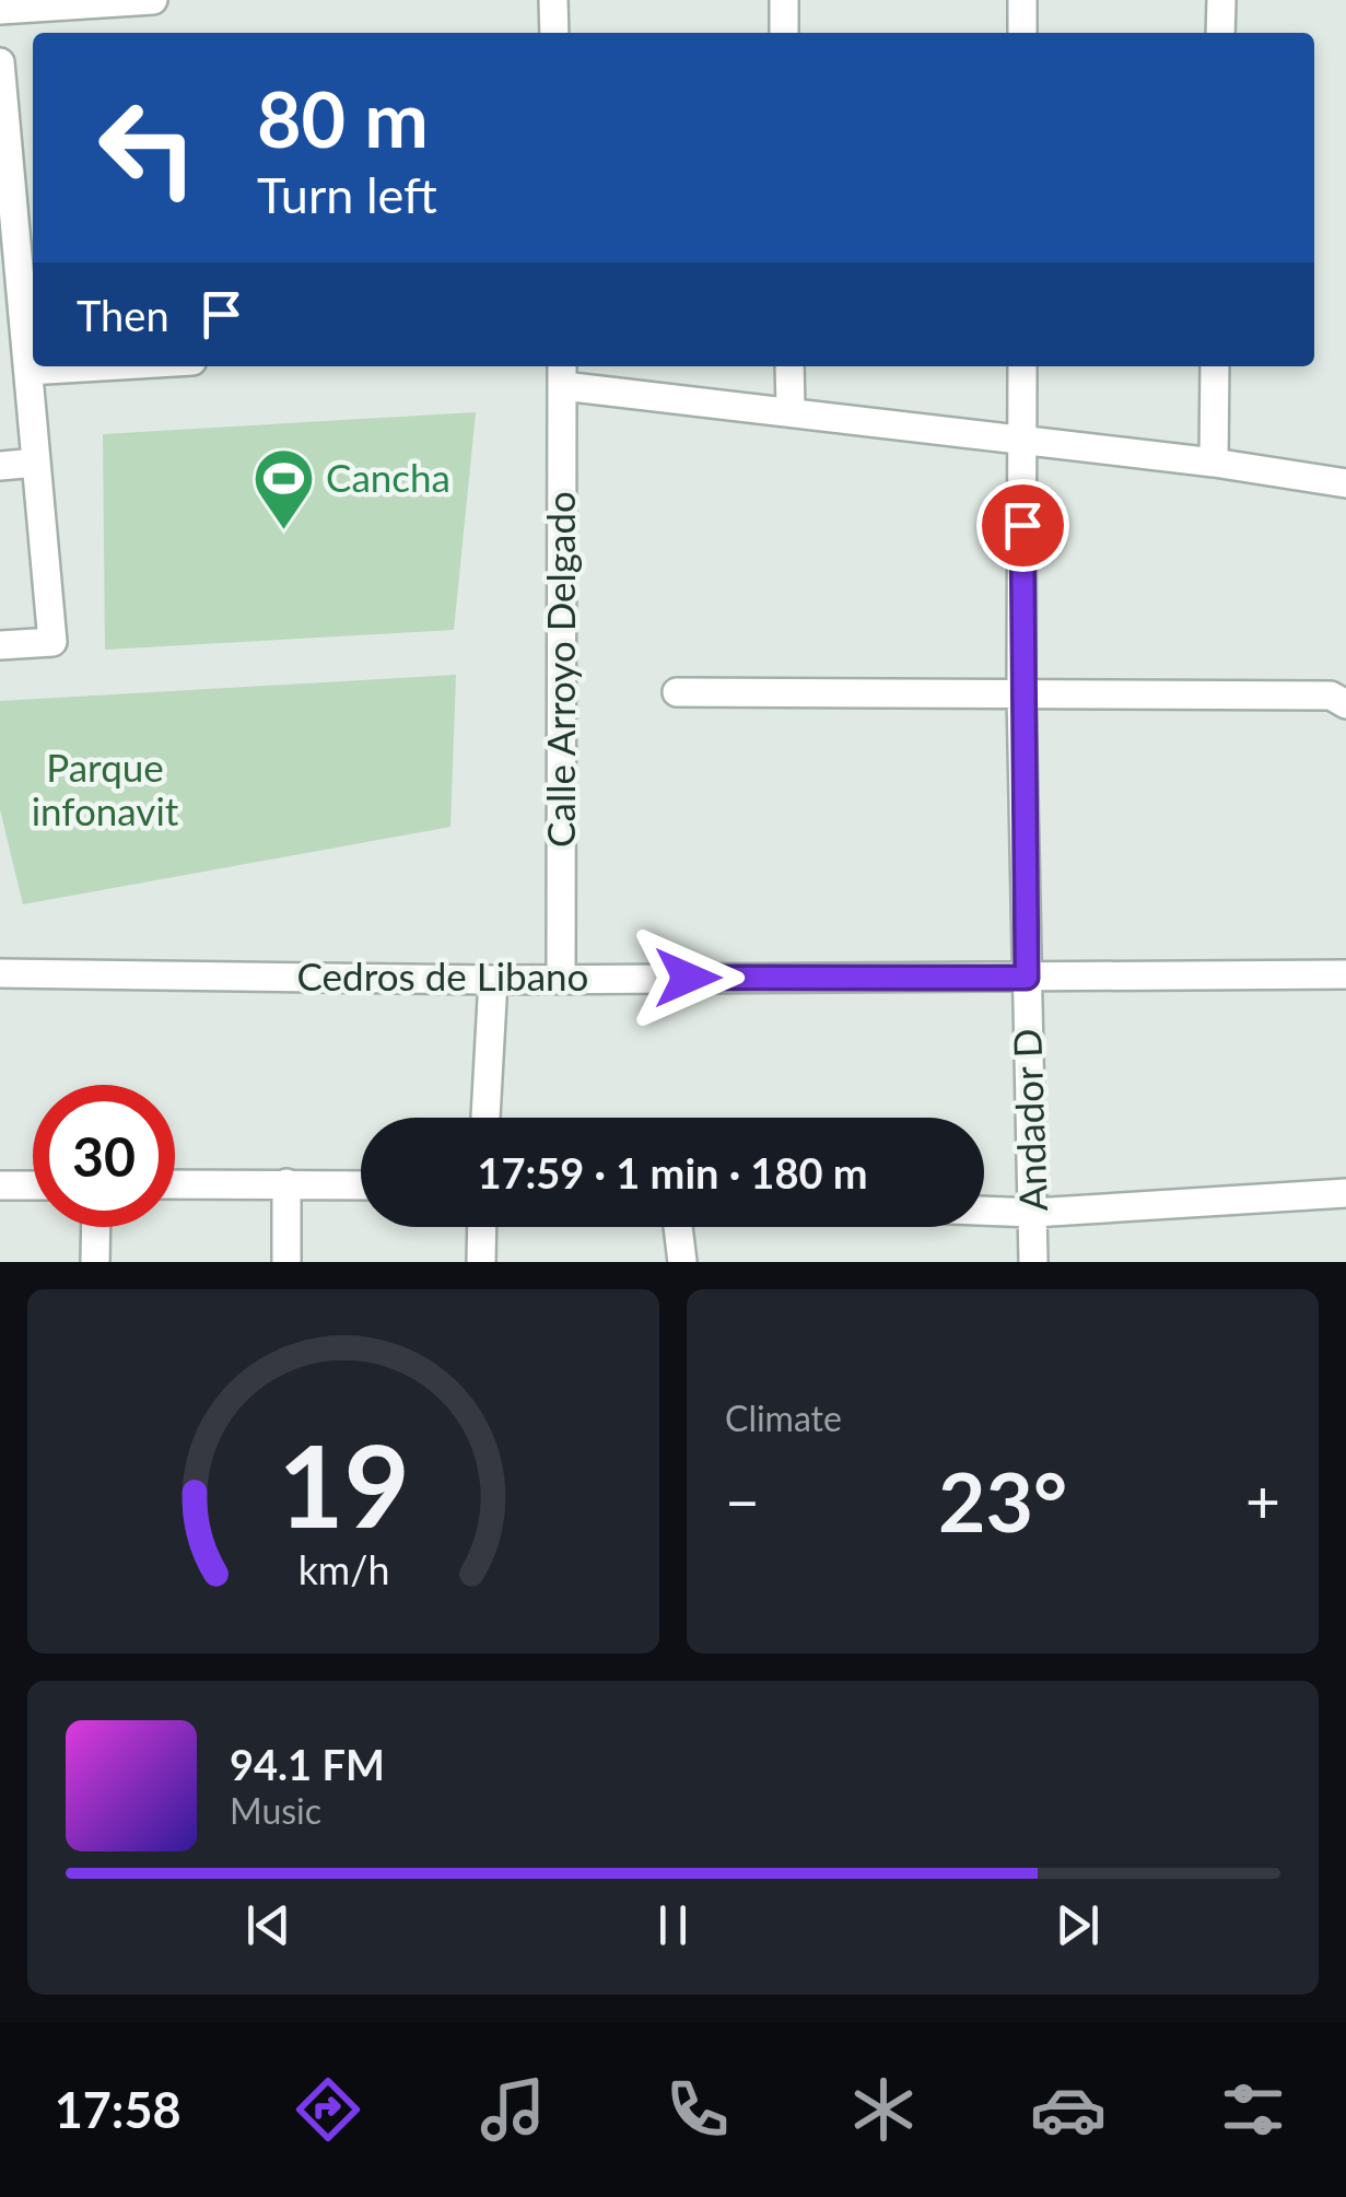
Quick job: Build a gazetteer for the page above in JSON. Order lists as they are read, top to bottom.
{
  "streets": {
    "street": ["Calle Arroyo Delgado", "Cedros de Libano", "Andador D"]
  },
  "crossings": [
    ["Calle Arroyo Delgado", "Cedros de Libano"],
    ["Cedros de Libano", "Andador D"]
  ],
  "parks": ["Parque infonavit"],
  "places": {
    "sports": ["Cancha"]
  },
  "page": {
    "turn": ["80 m", "Turn left"],
    "then": "Then",
    "limit": "30",
    "trip": "17:59 · 1 min · 180 m",
    "tile": "Climate",
    "heat": ["−", "23°", "+"],
    "song": ["94.1 FM", "Music"],
    "tabs": "17:58",
    "gauge": ["19", "km/h"]
  }
}
